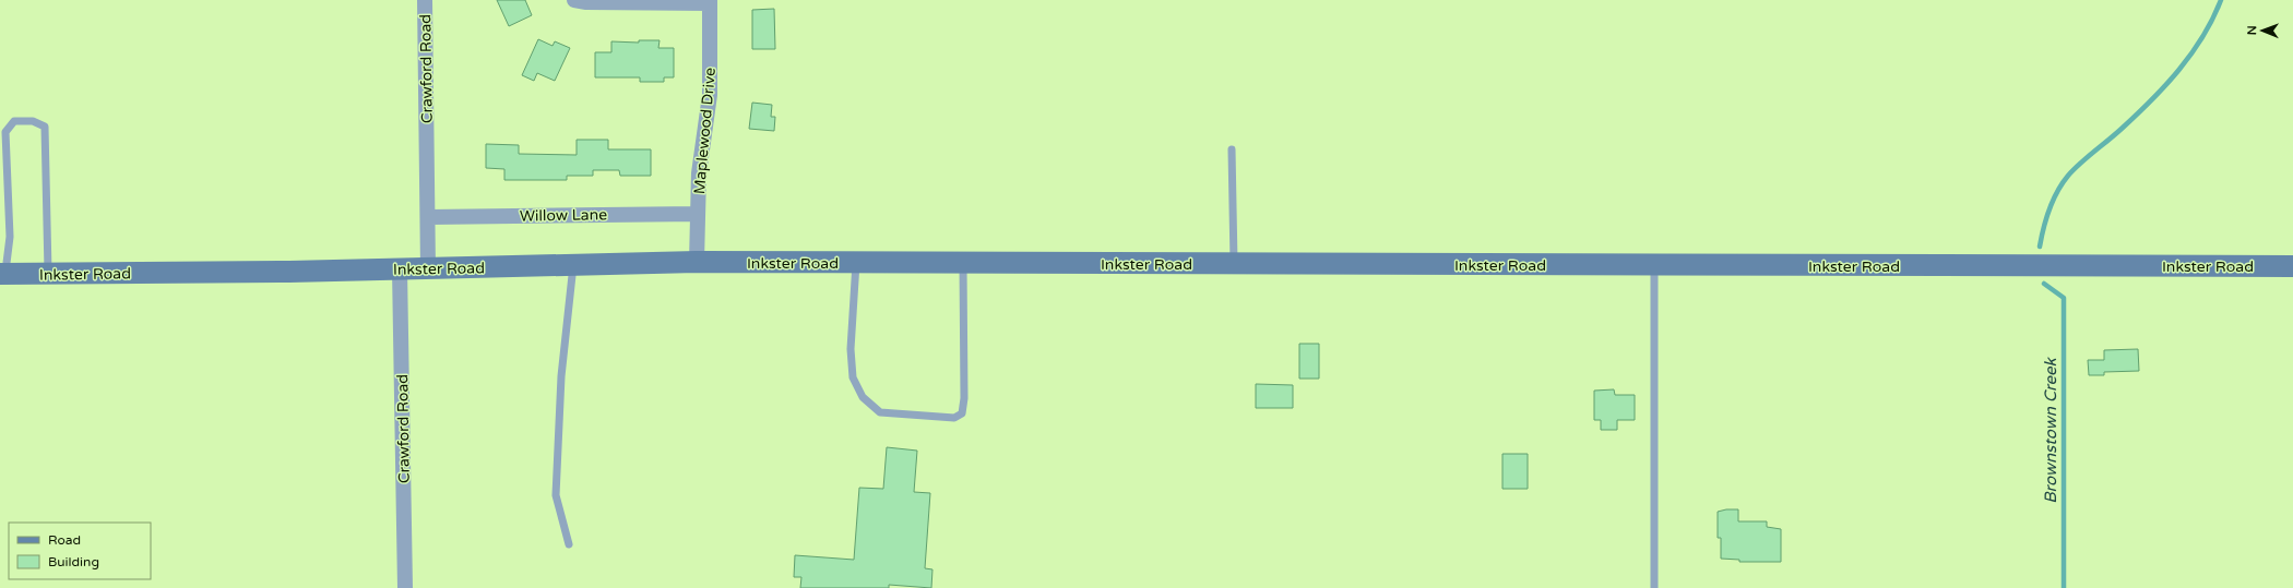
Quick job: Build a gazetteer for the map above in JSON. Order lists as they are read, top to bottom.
{
  "streets": {
    "street": [
      "Crawford Road",
      "Maplewood Drive",
      "Willow Lane",
      "Inkster Road"
    ]
  },
  "crossings": [
    ["Crawford Road", "Willow Lane"],
    ["Crawford Road", "Inkster Road"],
    ["Maplewood Drive", "Willow Lane"],
    ["Maplewood Drive", "Inkster Road"]
  ],
  "water": ["Brownstown Creek"],
  "legend": ["Road", "Building"],
  "north": "left"
}
